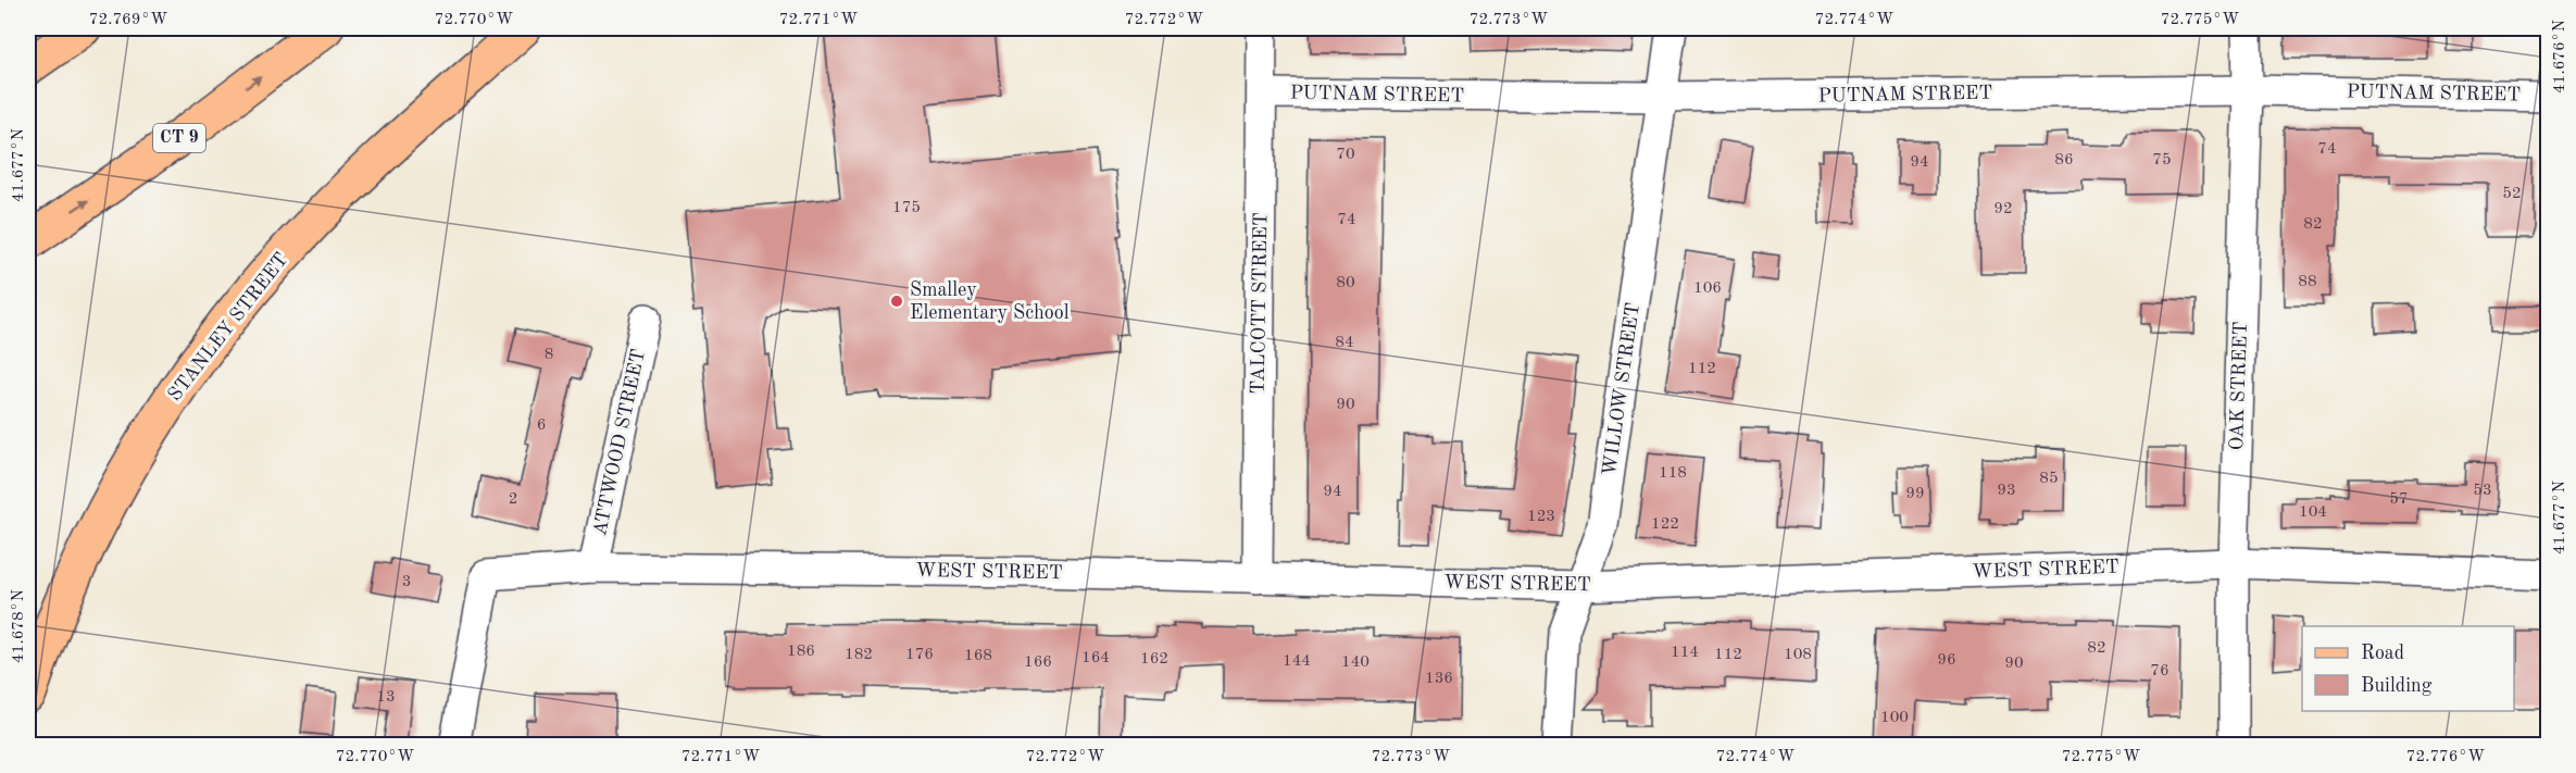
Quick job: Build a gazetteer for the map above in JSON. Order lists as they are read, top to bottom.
{
  "streets": {
    "main road": ["CT 9", "STANLEY STREET"],
    "street": [
      "PUTNAM STREET",
      "TALCOTT STREET",
      "OAK STREET",
      "WILLOW STREET",
      "ATTWOOD STREET",
      "WEST STREET"
    ]
  },
  "crossings": [
    ["PUTNAM STREET", "TALCOTT STREET"],
    ["PUTNAM STREET", "OAK STREET"],
    ["PUTNAM STREET", "WILLOW STREET"],
    ["TALCOTT STREET", "WEST STREET"],
    ["OAK STREET", "WEST STREET"],
    ["WILLOW STREET", "WEST STREET"],
    ["ATTWOOD STREET", "WEST STREET"]
  ],
  "places": ["Smalley Elementary School"],
  "house_numbers": [
    "74",
    "70",
    "86",
    "75",
    "94",
    "52",
    "175",
    "92",
    "74",
    "82",
    "88",
    "80",
    "106",
    "84",
    "8",
    "112",
    "90",
    "6",
    "118",
    "85",
    "93",
    "53",
    "94",
    "99",
    "2",
    "57",
    "104",
    "123",
    "122",
    "3",
    "82",
    "186",
    "114",
    "182",
    "176",
    "112",
    "108",
    "168",
    "164",
    "162",
    "96",
    "144",
    "166",
    "140",
    "90",
    "76",
    "136",
    "13",
    "100"
  ],
  "legend": ["Road", "Building"],
  "coordinates": [
    "72.769°W",
    "72.770°W",
    "72.771°W",
    "72.772°W",
    "72.773°W",
    "72.774°W",
    "72.775°W",
    "41.676°N",
    "41.677°N",
    "41.678°N",
    "72.776°W"
  ]
}
